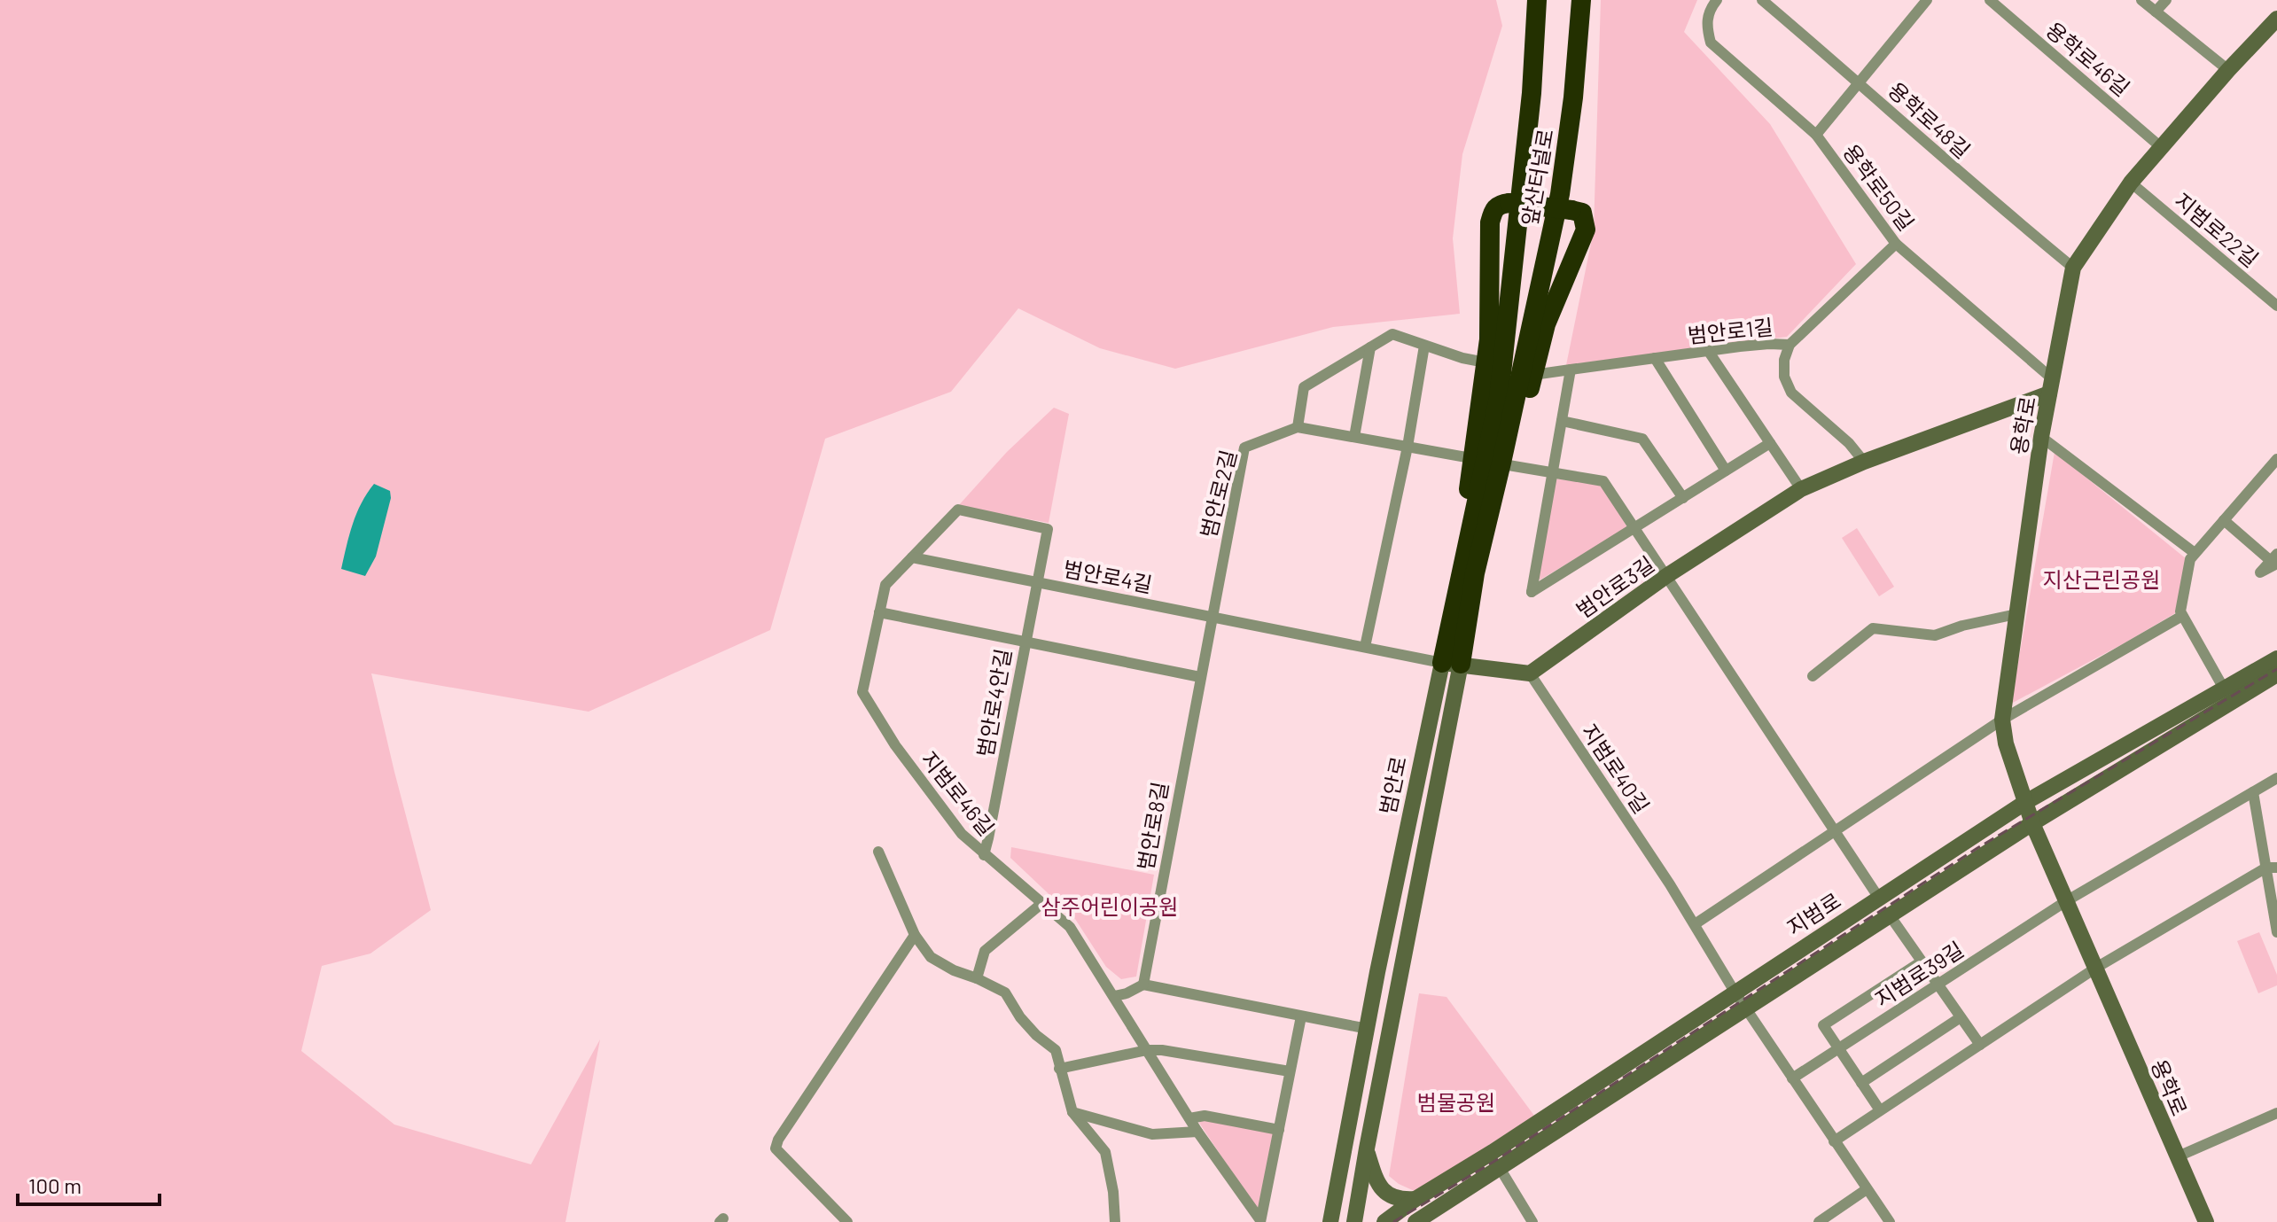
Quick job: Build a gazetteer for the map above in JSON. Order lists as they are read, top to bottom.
{
  "streets": {
    "highway": ["앞산터널로", "범안로"],
    "main road": ["용학로", "범안로3길", "지범로"],
    "street": [
      "용학로46길",
      "용학로48길",
      "용학로50길",
      "지범로22길",
      "범안로1길",
      "범안로2길",
      "범안로4길",
      "범안로4안길",
      "지범로40길",
      "지범로46길",
      "범안로8길",
      "지범로39길"
    ]
  },
  "crossings": [
    ["용학로46길", "용학로"],
    ["용학로48길", "용학로"],
    ["앞산터널로", "범안로1길"],
    ["앞산터널로", "범안로"],
    ["용학로50길", "범안로1길"],
    ["용학로50길", "용학로"],
    ["용학로50길", "범안로3길"],
    ["지범로22길", "용학로"],
    ["범안로1길", "범안로"],
    ["용학로", "범안로3길"],
    ["용학로", "지범로"],
    ["용학로", "지범로39길"],
    ["범안로2길", "범안로4길"],
    ["범안로2길", "범안로8길"],
    ["범안로4길", "범안로4안길"],
    ["범안로4길", "범안로"],
    ["범안로4길", "범안로8길"],
    ["범안로3길", "지범로40길"],
    ["범안로4안길", "지범로46길"],
    ["범안로4안길", "범안로8길"]
  ],
  "parks": ["지산근린공원", "삼주어린이공원", "범물공원"],
  "scale_bar": "100 m"
}
